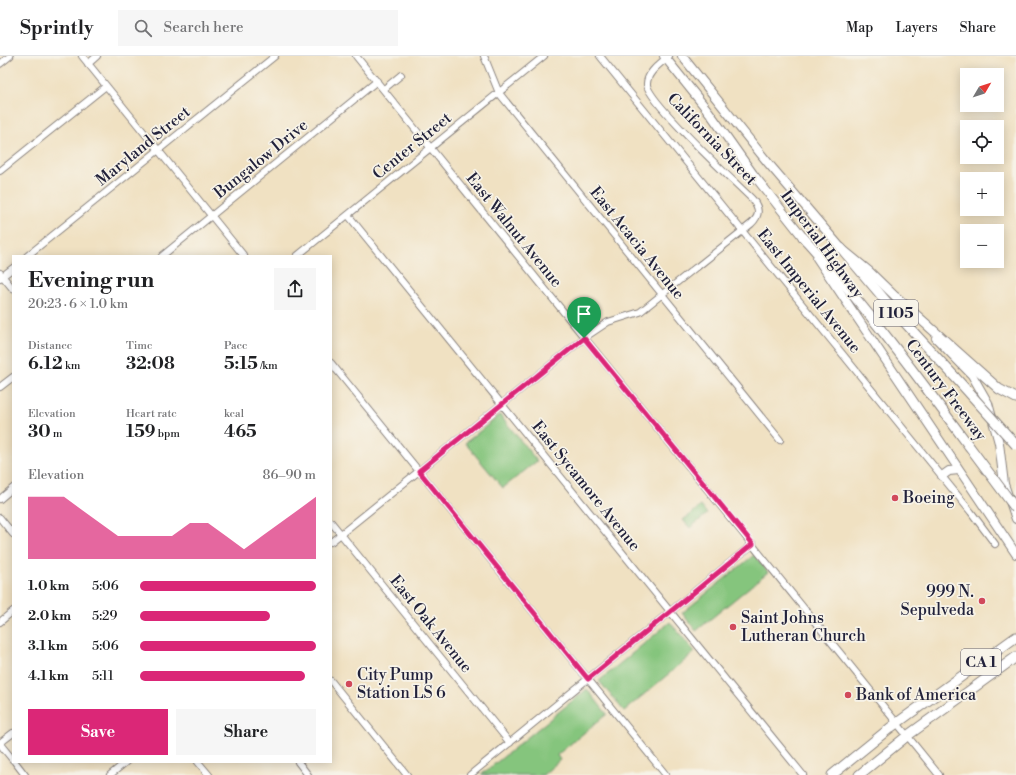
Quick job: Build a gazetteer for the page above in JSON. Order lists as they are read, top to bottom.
{
  "streets": {
    "highway": ["I 105", "Century Freeway", "CA 1"],
    "main road": ["Imperial Highway"],
    "street": [
      "California Street",
      "Maryland Street",
      "Center Street",
      "Bungalow Drive",
      "East Walnut Avenue",
      "East Acacia Avenue",
      "East Imperial Avenue",
      "East Sycamore Avenue",
      "East Oak Avenue"
    ]
  },
  "crossings": [
    ["California Street", "East Walnut Avenue"],
    ["California Street", "East Acacia Avenue"],
    ["California Street", "Imperial Highway"],
    ["California Street", "East Imperial Avenue"],
    ["California Street", "East Sycamore Avenue"],
    ["California Street", "East Oak Avenue"],
    ["Center Street", "East Walnut Avenue"],
    ["Center Street", "East Acacia Avenue"],
    ["Center Street", "East Sycamore Avenue"],
    ["Bungalow Drive", "East Walnut Avenue"],
    ["East Walnut Avenue", "CA 1"],
    ["Imperial Highway", "Century Freeway"]
  ],
  "places": [
    "Boeing",
    "999 N. Sepulveda",
    "Saint Johns Lutheran Church",
    "City Pump Station LS 6",
    "Bank of America"
  ],
  "north": "top right",
  "page": {
    "header": "Sprintly",
    "search": "Search here",
    "nav": ["Map", "Layers", "Share"],
    "map_buttons": ["+", "−"],
    "heading": ["Evening run", "20:23 · 6 × 1.0 km"],
    "stats": [
      ["Distance", "6.12 km"],
      ["Time", "32:08"],
      ["Pace", "5:15 /km"],
      ["Elevation", "30 m"],
      ["Heart rate", "159 bpm"],
      ["kcal", "465"]
    ],
    "chart": ["Elevation", "86–90 m"],
    "list": [
      {
        "name": "1.0 km",
        "note": "5:06"
      },
      {
        "name": "2.0 km",
        "note": "5:29"
      },
      {
        "name": "3.1 km",
        "note": "5:06"
      },
      {
        "name": "4.1 km",
        "note": "5:11"
      }
    ],
    "buttons": ["Save", "Share"]
  }
}
